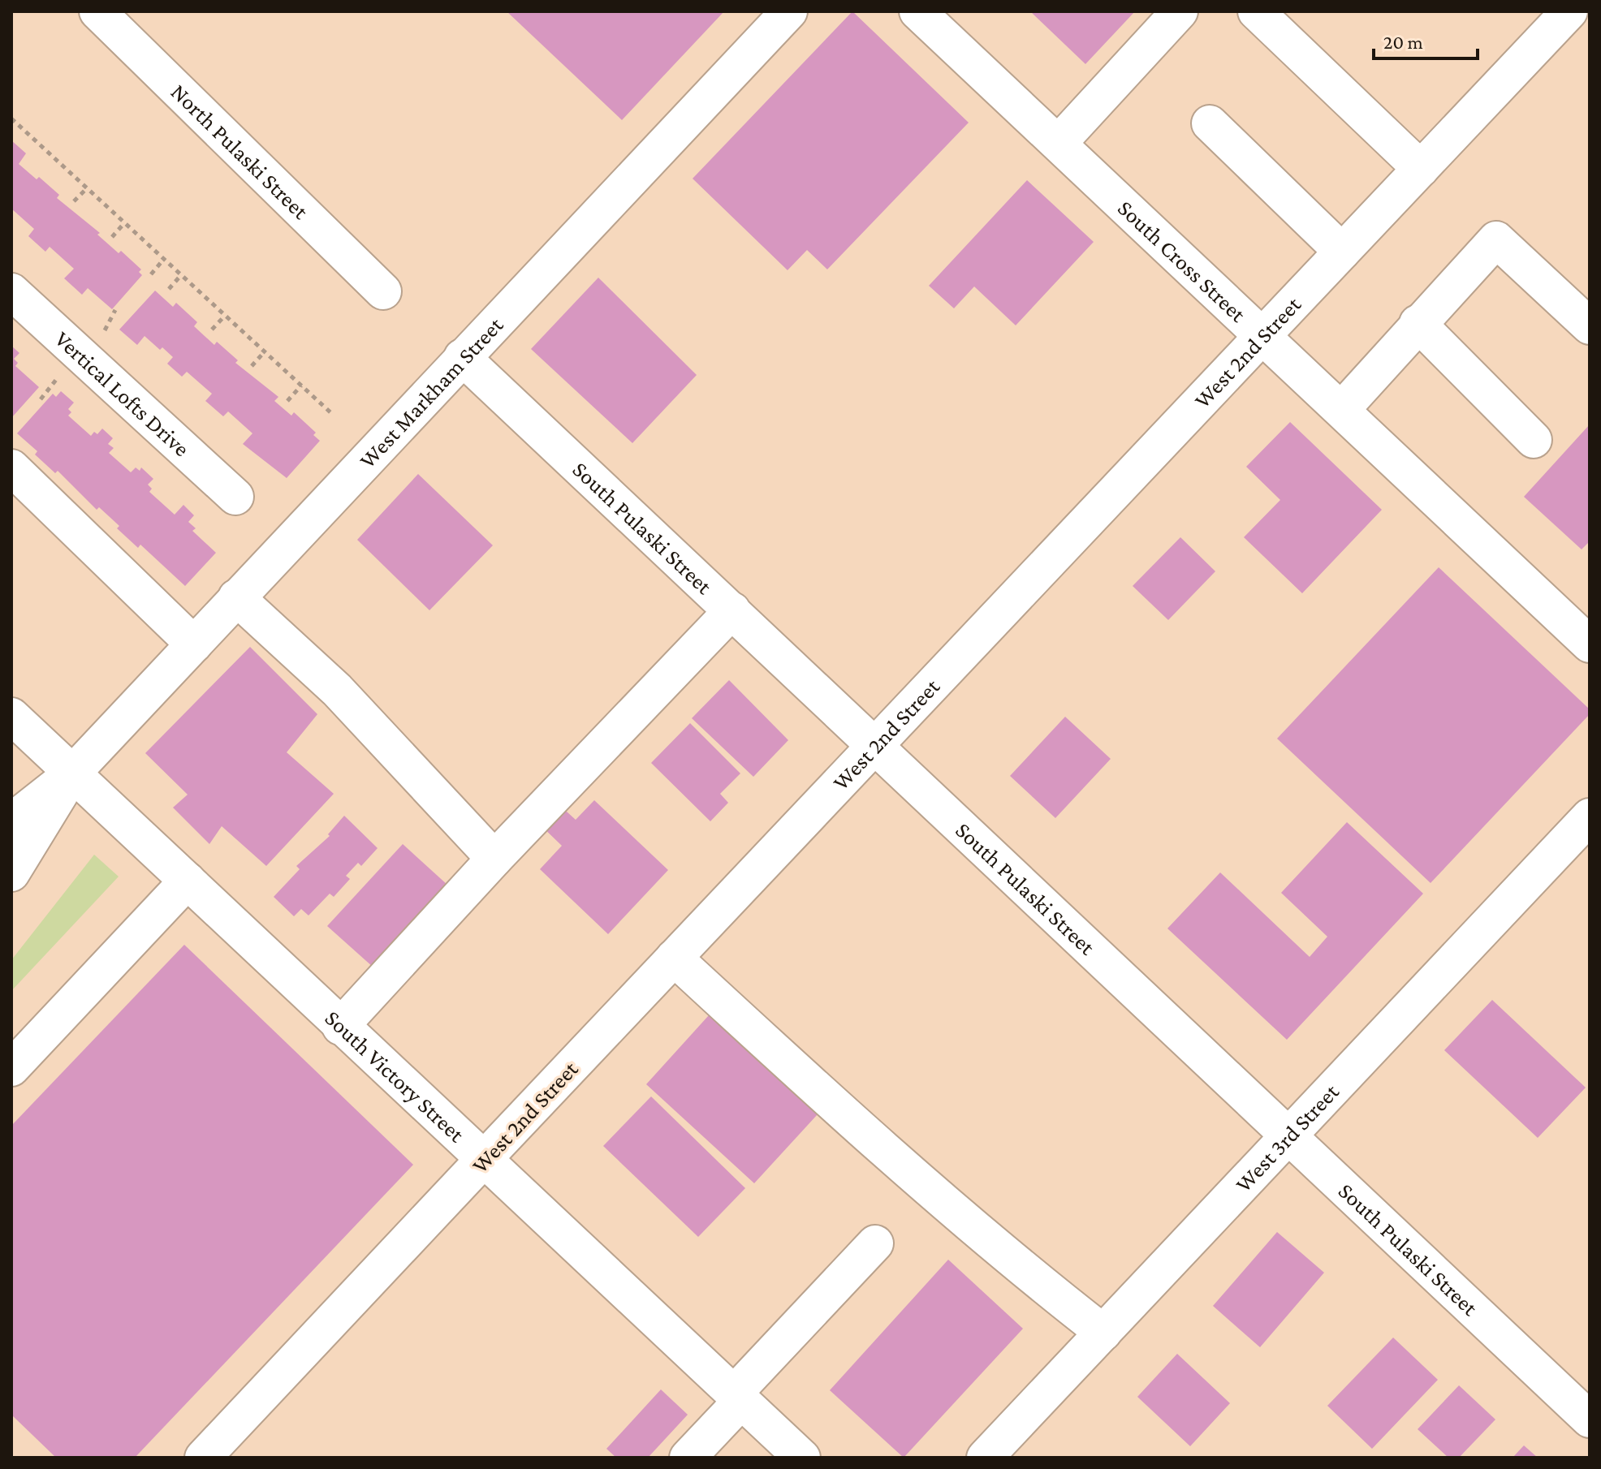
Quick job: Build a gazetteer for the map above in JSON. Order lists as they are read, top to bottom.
{
  "streets": {
    "street": [
      "North Pulaski Street",
      "South Cross Street",
      "West 2nd Street",
      "West Markham Street",
      "Vertical Lofts Drive",
      "South Pulaski Street",
      "South Victory Street",
      "West 3rd Street"
    ]
  },
  "crossings": [
    ["South Cross Street", "West 2nd Street"],
    ["West 2nd Street", "South Pulaski Street"],
    ["West 2nd Street", "South Victory Street"],
    ["West Markham Street", "South Pulaski Street"],
    ["West Markham Street", "South Victory Street"],
    ["South Pulaski Street", "West 3rd Street"]
  ],
  "scale_bar": "20 m"
}
